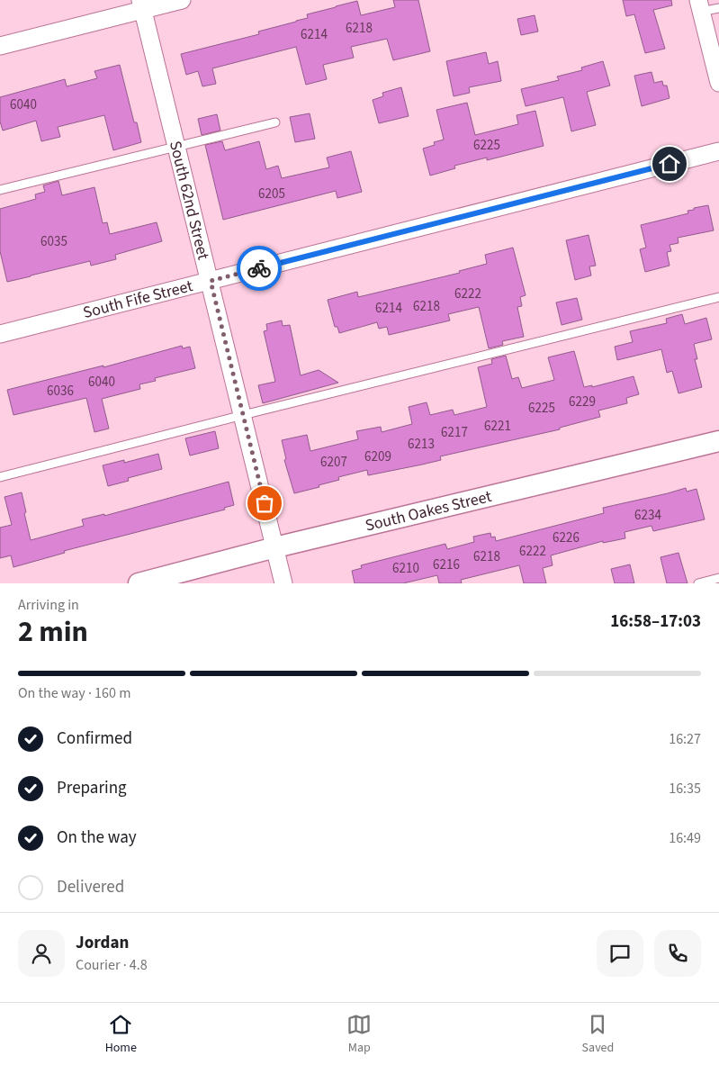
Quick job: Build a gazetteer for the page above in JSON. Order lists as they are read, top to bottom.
{
  "streets": {
    "street": ["South 62nd Street", "South Fife Street", "South Oakes Street"]
  },
  "crossings": [
    ["South 62nd Street", "South Fife Street"],
    ["South 62nd Street", "South Oakes Street"]
  ],
  "house_numbers": [
    "6218",
    "6214",
    "6040",
    "6225",
    "6205",
    "6035",
    "6222",
    "6218",
    "6214",
    "6040",
    "6036",
    "6229",
    "6225",
    "6221",
    "6217",
    "6213",
    "6209",
    "6207",
    "6234",
    "6226",
    "6222",
    "6218",
    "6216",
    "6210"
  ],
  "page": {
    "heading": ["2 min", "Arriving in", "16:58–17:03"],
    "panel": ["Jordan", "Courier · 4.8"],
    "bar": "On the way · 160 m",
    "list": [
      ["Confirmed", "16:27"],
      ["Preparing", "16:35"],
      ["On the way", "16:49"],
      "Delivered"
    ],
    "tabs": ["Home", "Map", "Saved"]
  }
}
